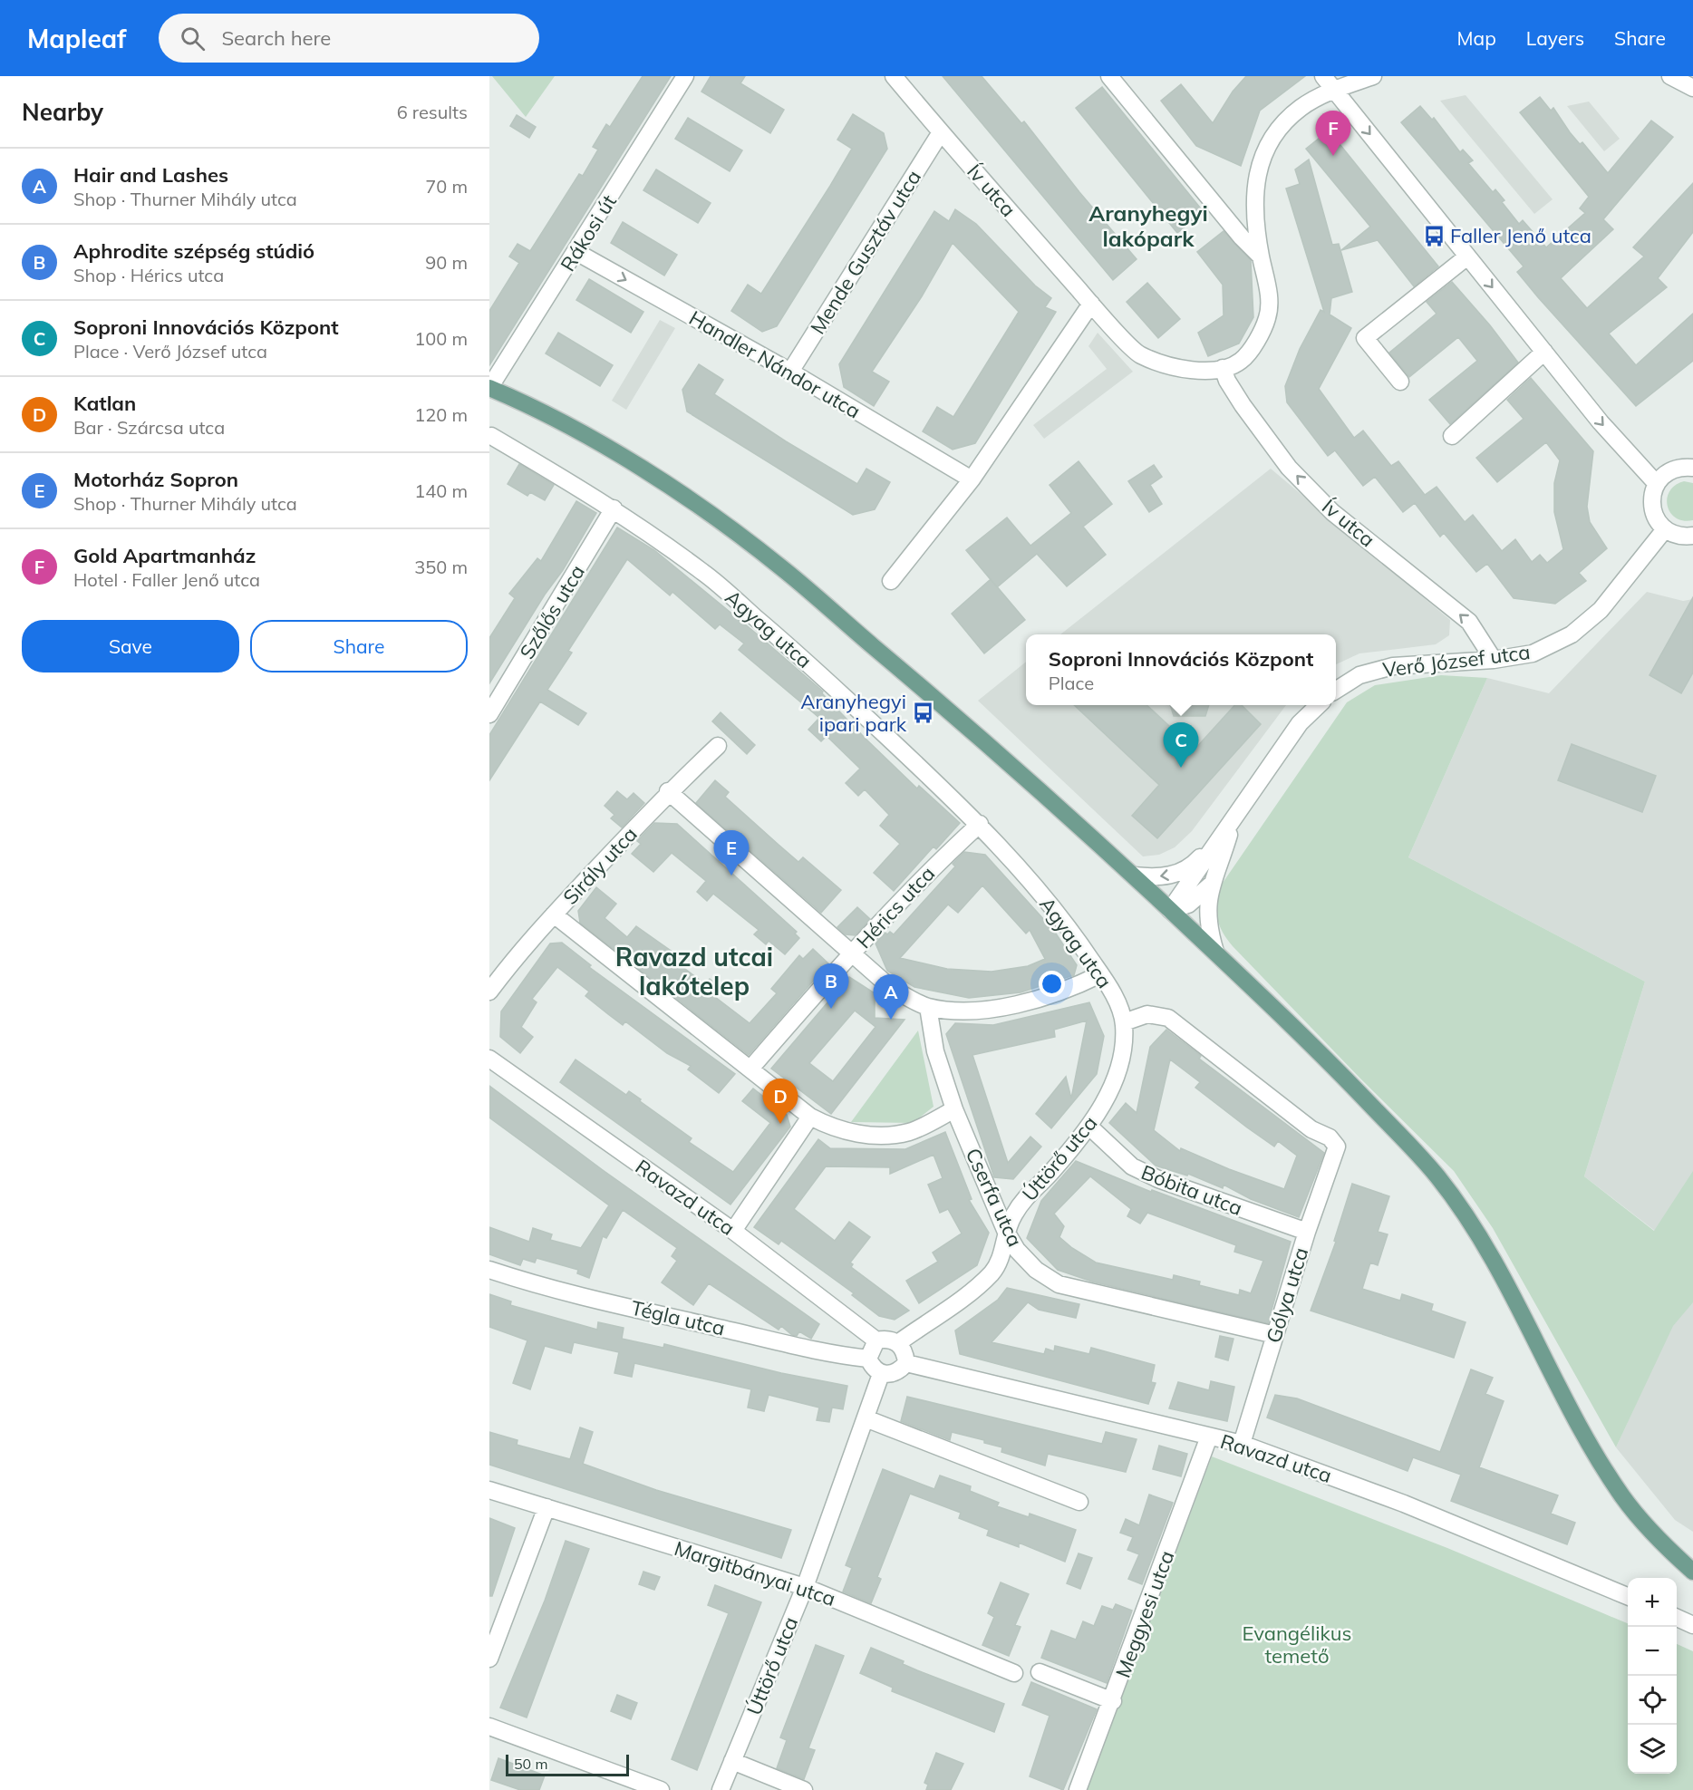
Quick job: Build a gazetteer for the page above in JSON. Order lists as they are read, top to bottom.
{
  "streets": {
    "street": [
      "Ív utca",
      "Rákosi út",
      "Mende Gusztáv utca",
      "Handler Nándor utca",
      "Szőlős utca",
      "Agyag utca",
      "Verő József utca",
      "Sirály utca",
      "Hérics utca",
      "Úttörő utca",
      "Bóbita utca",
      "Ravazd utca",
      "Cserfa utca",
      "Gólya utca",
      "Tégla utca",
      "Margitbányai utca",
      "Meggyesi utca"
    ]
  },
  "crossings": [
    ["Ív utca", "Mende Gusztáv utca"],
    ["Ív utca", "Verő József utca"],
    ["Rákosi út", "Handler Nándor utca"],
    ["Mende Gusztáv utca", "Handler Nándor utca"],
    ["Szőlős utca", "Agyag utca"],
    ["Agyag utca", "Hérics utca"],
    ["Agyag utca", "Úttörő utca"],
    ["Agyag utca", "Gólya utca"],
    ["Úttörő utca", "Bóbita utca"],
    ["Úttörő utca", "Ravazd utca"],
    ["Úttörő utca", "Cserfa utca"],
    ["Úttörő utca", "Gólya utca"],
    ["Úttörő utca", "Tégla utca"],
    ["Úttörő utca", "Margitbányai utca"],
    ["Bóbita utca", "Gólya utca"],
    ["Ravazd utca", "Gólya utca"],
    ["Ravazd utca", "Tégla utca"],
    ["Ravazd utca", "Meggyesi utca"],
    ["Cserfa utca", "Gólya utca"]
  ],
  "one_way": ["Ív utca", "Handler Nándor utca"],
  "districts": ["Aranyhegyi lakópark", "Ravazd utcai lakótelep"],
  "parks": ["Evangélikus temető"],
  "places": {
    "bus stop": ["Faller Jenő utca", "Aranyhegyi ipari park"]
  },
  "scale_bar": "50 m",
  "page": {
    "header": "Mapleaf",
    "search": "Search here",
    "nav": ["Map", "Layers", "Share"],
    "heading": ["Nearby", "6 results"],
    "pins": [
      "F",
      "C",
      "E",
      "B",
      "A",
      "D"
    ],
    "list": [
      {
        "mark": "A",
        "name": "Hair and Lashes",
        "note": "Shop · Thurner Mihály utca",
        "value": "70 m"
      },
      {
        "mark": "B",
        "name": "Aphrodite szépség stúdió",
        "note": "Shop · Hérics utca",
        "value": "90 m"
      },
      {
        "mark": "C",
        "name": "Soproni Innovációs Központ",
        "note": "Place · Verő József utca",
        "value": "100 m"
      },
      {
        "mark": "D",
        "name": "Katlan",
        "note": "Bar · Szárcsa utca",
        "value": "120 m"
      },
      {
        "mark": "E",
        "name": "Motorház Sopron",
        "note": "Shop · Thurner Mihály utca",
        "value": "140 m"
      },
      {
        "mark": "F",
        "name": "Gold Apartmanház",
        "note": "Hotel · Faller Jenő utca",
        "value": "350 m"
      }
    ],
    "buttons": ["Save", "Share"],
    "popup": ["Soproni Innovációs Központ", "Place"],
    "map_buttons": ["+", "−"],
    "scale": "50 m"
  }
}
